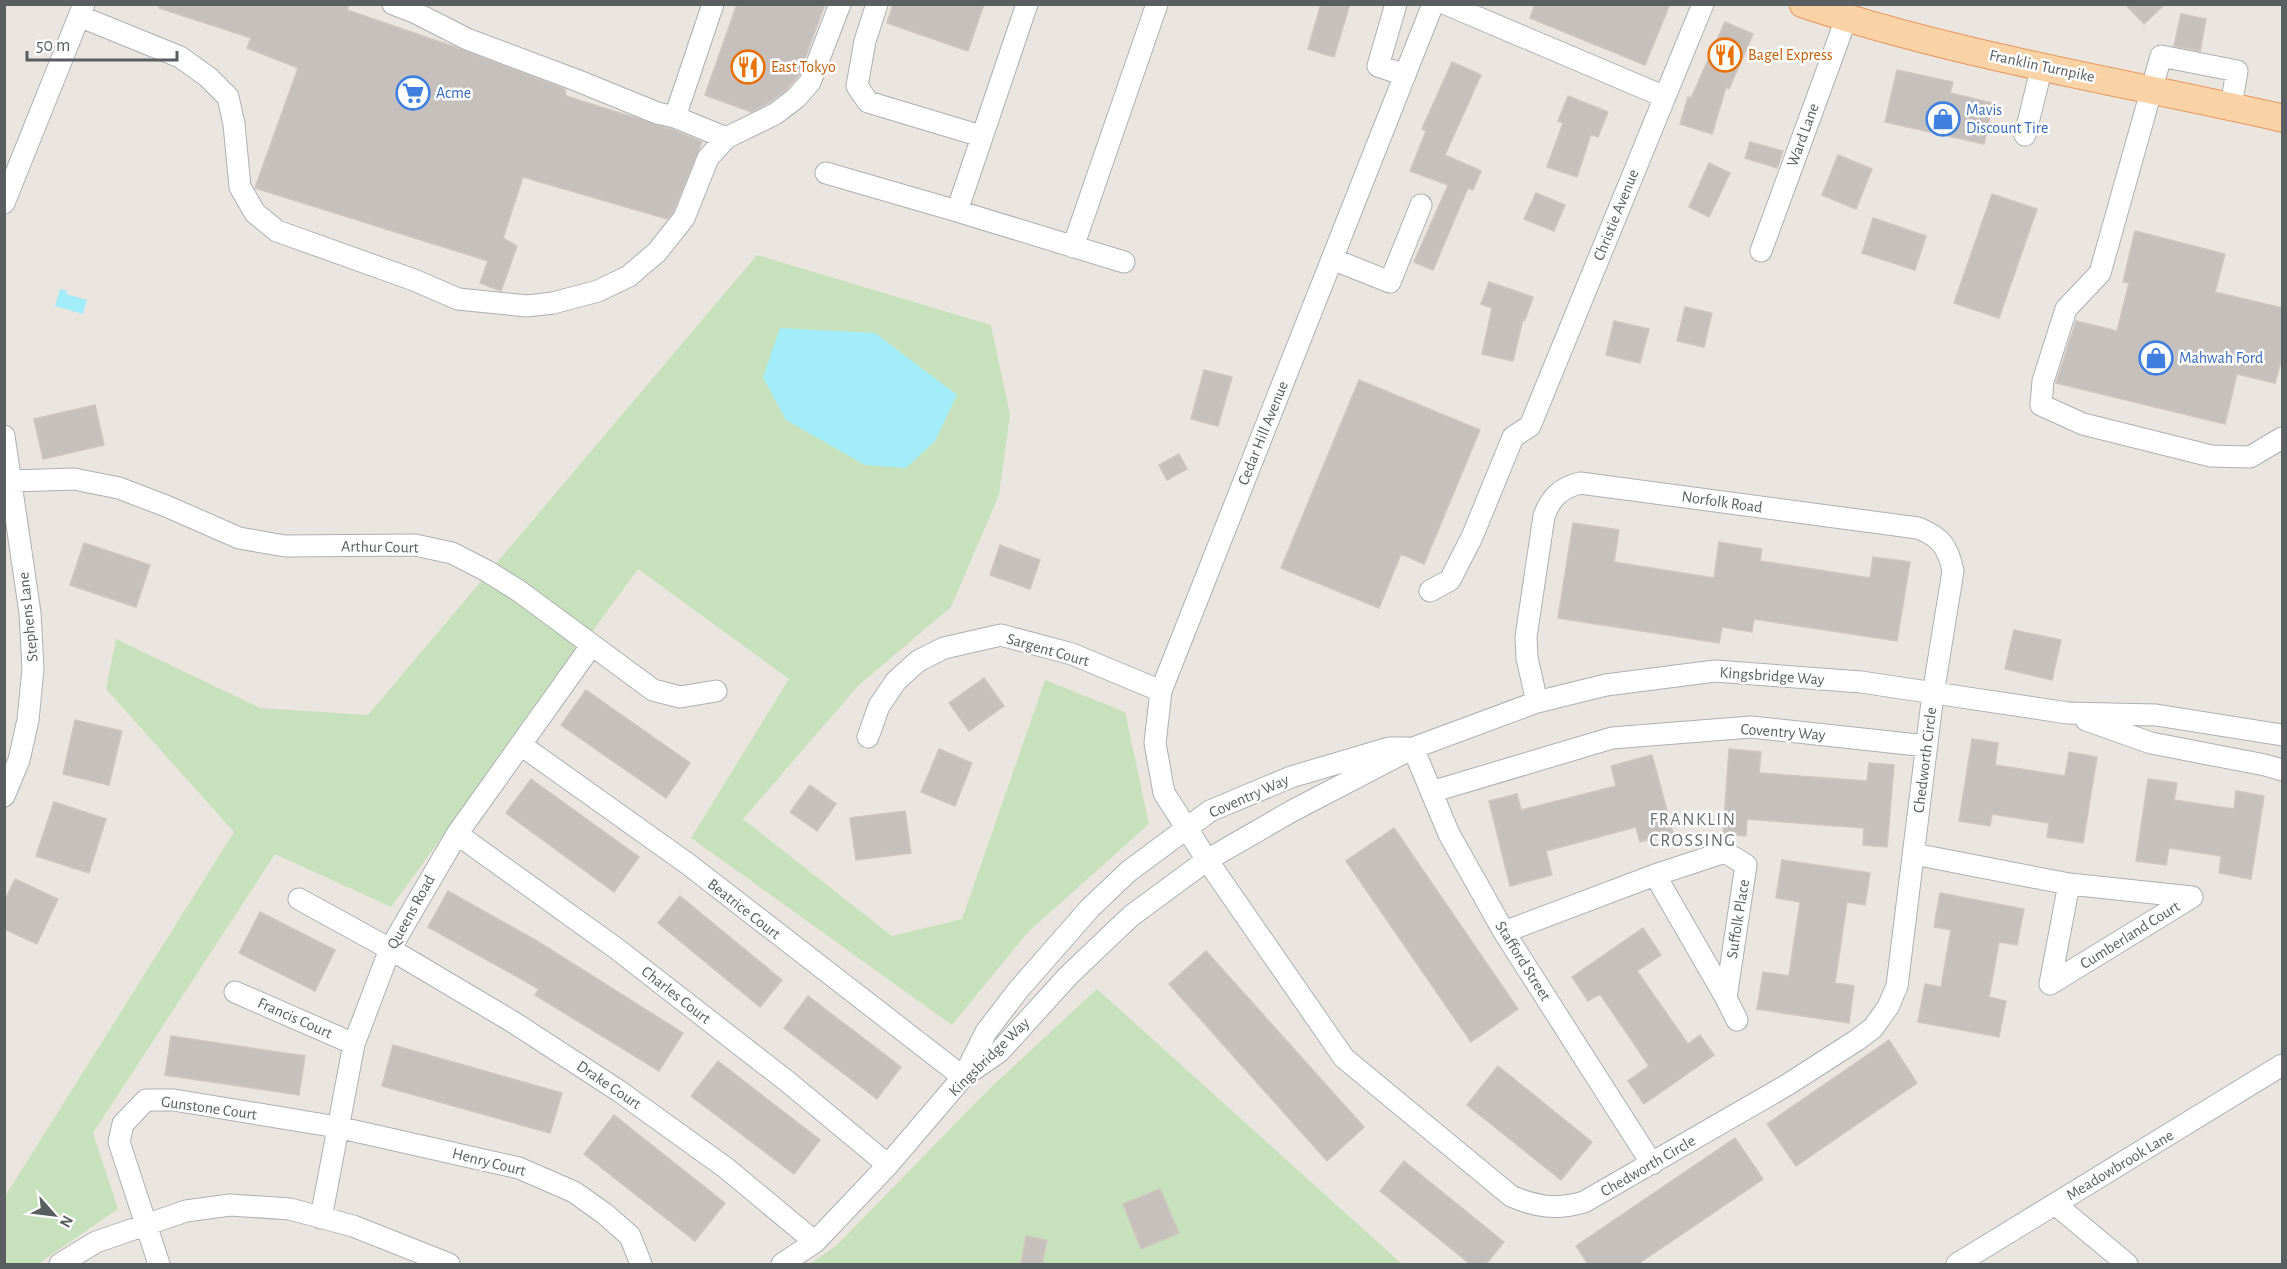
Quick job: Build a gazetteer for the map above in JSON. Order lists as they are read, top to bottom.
{
  "streets": {
    "main road": ["Franklin Turnpike"],
    "street": [
      "Ward Lane",
      "Christie Avenue",
      "Cedar Hill Avenue",
      "Norfolk Road",
      "Arthur Court",
      "Stephens Lane",
      "Sargent Court",
      "Kingsbridge Way",
      "Coventry Way",
      "Chedworth Circle",
      "Beatrice Court",
      "Queens Road",
      "Suffolk Place",
      "Cumberland Court",
      "Stafford Street",
      "Charles Court",
      "Francis Court",
      "Drake Court",
      "Gunstone Court",
      "Henry Court",
      "Meadowbrook Lane"
    ]
  },
  "crossings": [
    ["Franklin Turnpike", "Ward Lane"],
    ["Cedar Hill Avenue", "Sargent Court"],
    ["Cedar Hill Avenue", "Kingsbridge Way"],
    ["Cedar Hill Avenue", "Coventry Way"],
    ["Cedar Hill Avenue", "Chedworth Circle"],
    ["Norfolk Road", "Kingsbridge Way"],
    ["Norfolk Road", "Chedworth Circle"],
    ["Arthur Court", "Stephens Lane"],
    ["Arthur Court", "Queens Road"],
    ["Kingsbridge Way", "Coventry Way"],
    ["Kingsbridge Way", "Chedworth Circle"],
    ["Kingsbridge Way", "Beatrice Court"],
    ["Kingsbridge Way", "Stafford Street"],
    ["Kingsbridge Way", "Charles Court"],
    ["Kingsbridge Way", "Drake Court"],
    ["Coventry Way", "Chedworth Circle"],
    ["Coventry Way", "Beatrice Court"],
    ["Coventry Way", "Stafford Street"],
    ["Chedworth Circle", "Cumberland Court"],
    ["Chedworth Circle", "Stafford Street"],
    ["Beatrice Court", "Queens Road"],
    ["Queens Road", "Charles Court"],
    ["Queens Road", "Francis Court"],
    ["Queens Road", "Drake Court"],
    ["Queens Road", "Gunstone Court"],
    ["Queens Road", "Henry Court"],
    ["Suffolk Place", "Stafford Street"],
    ["Gunstone Court", "Henry Court"]
  ],
  "districts": ["FRANKLIN CROSSING"],
  "places": {
    "restaurant": ["Bagel Express", "East Tokyo"],
    "supermarket": ["Acme"],
    "shop": ["Mavis Discount Tire", "Mahwah Ford"]
  },
  "scale_bar": "50 m",
  "north": "bottom right"
}
